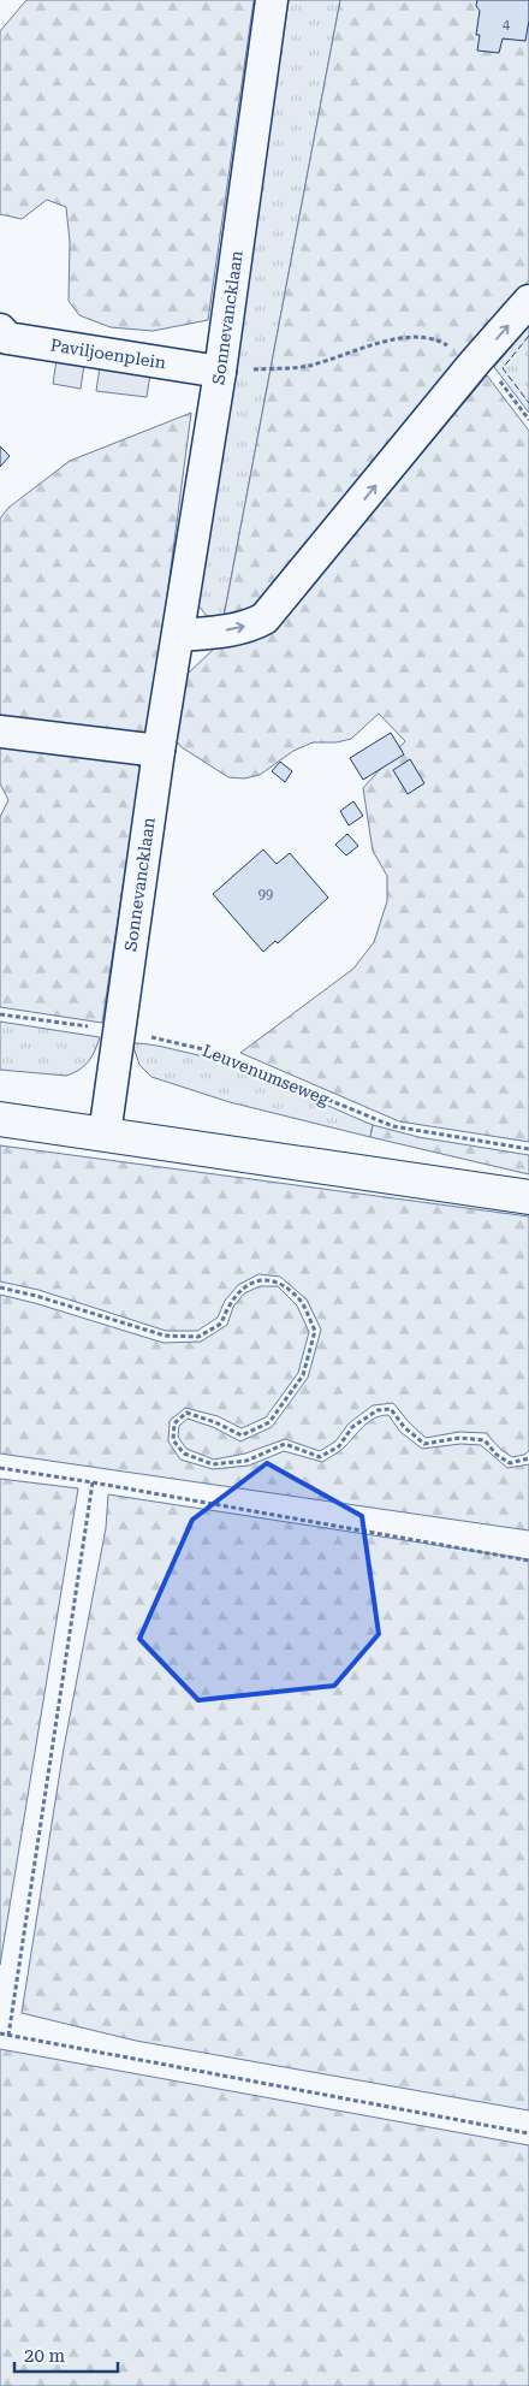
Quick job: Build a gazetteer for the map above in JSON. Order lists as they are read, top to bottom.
{
  "streets": {
    "street": ["Sonnevancklaan", "Paviljoenplein"],
    "path": ["Leuvenumseweg"]
  },
  "crossings": [
    ["Sonnevancklaan", "Paviljoenplein"],
    ["Sonnevancklaan", "Leuvenumseweg"]
  ],
  "house_numbers": ["4", "99"],
  "scale_bar": "20 m"
}
